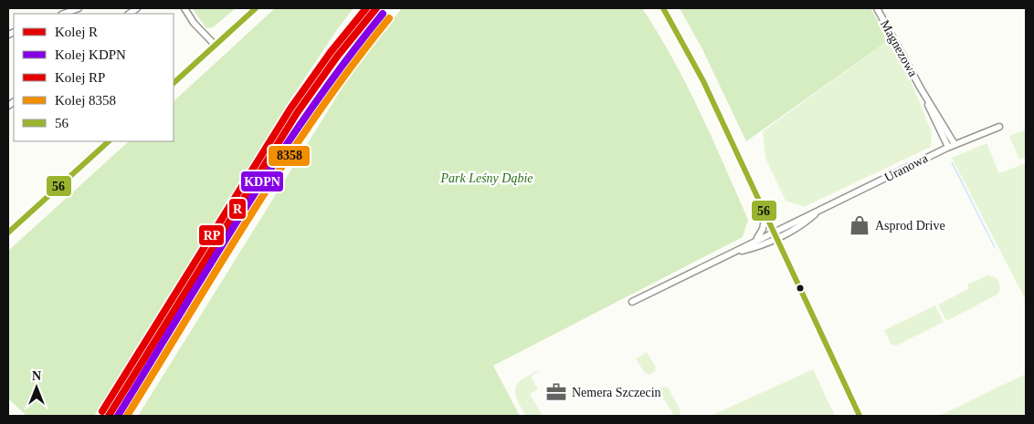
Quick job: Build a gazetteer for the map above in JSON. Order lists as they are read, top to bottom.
{
  "streets": {
    "street": ["Magnezowa", "Uranowa"]
  },
  "crossings": [
    ["Magnezowa", "Uranowa"]
  ],
  "parks": ["Park Leśny Dąbie"],
  "places": {
    "shop": ["Asprod Drive"],
    "office": ["Nemera Szczecin"]
  },
  "lines": [
    "rail line R",
    "rail line RP",
    "transit line 56",
    "rail line KDPN",
    "rail line 8358"
  ],
  "legend": [
    "Kolej R",
    "Kolej KDPN",
    "Kolej RP",
    "Kolej 8358",
    "56"
  ],
  "north": "top"
}
